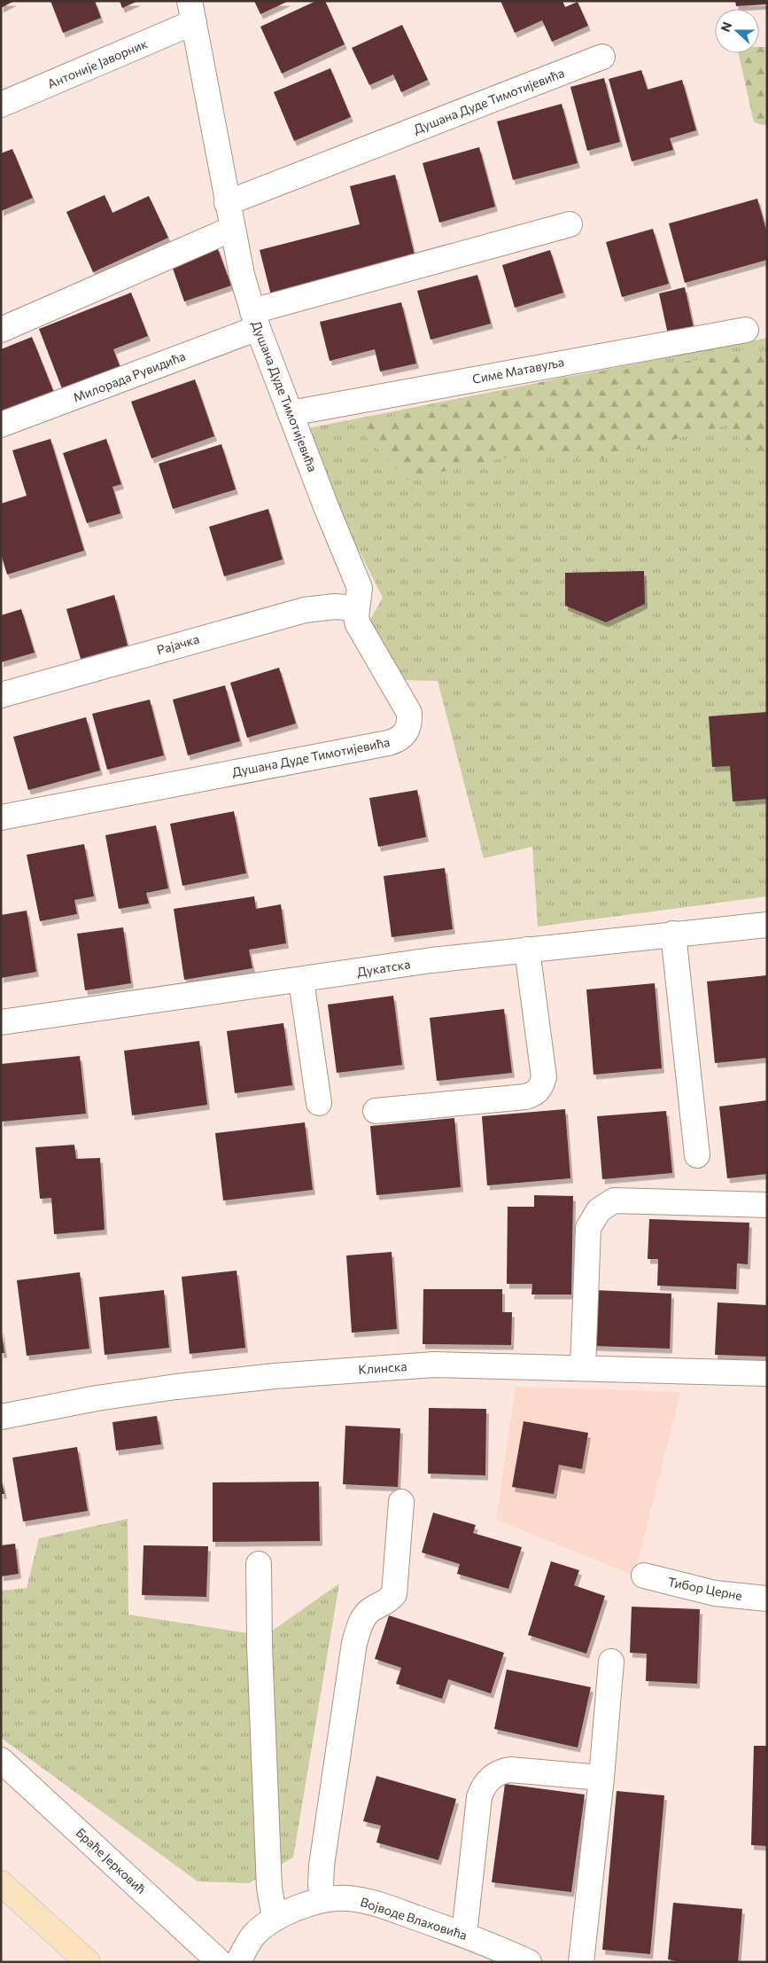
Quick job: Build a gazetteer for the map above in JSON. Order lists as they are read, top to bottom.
{
  "streets": {
    "street": [
      "Антоније Јаворник",
      "Душана Дуде Тимотијевића",
      "Симе Матавуља",
      "Милорада Рувидића",
      "Рајачка",
      "Дукатска",
      "Клинска",
      "Тибор Церне",
      "Браће Јерковић",
      "Војводе Влаховића"
    ]
  },
  "crossings": [
    ["Антоније Јаворник", "Душана Дуде Тимотијевића"],
    ["Душана Дуде Тимотијевића", "Симе Матавуља"],
    ["Душана Дуде Тимотијевића", "Милорада Рувидића"],
    ["Душана Дуде Тимотијевића", "Рајачка"]
  ],
  "north": "left"
}
